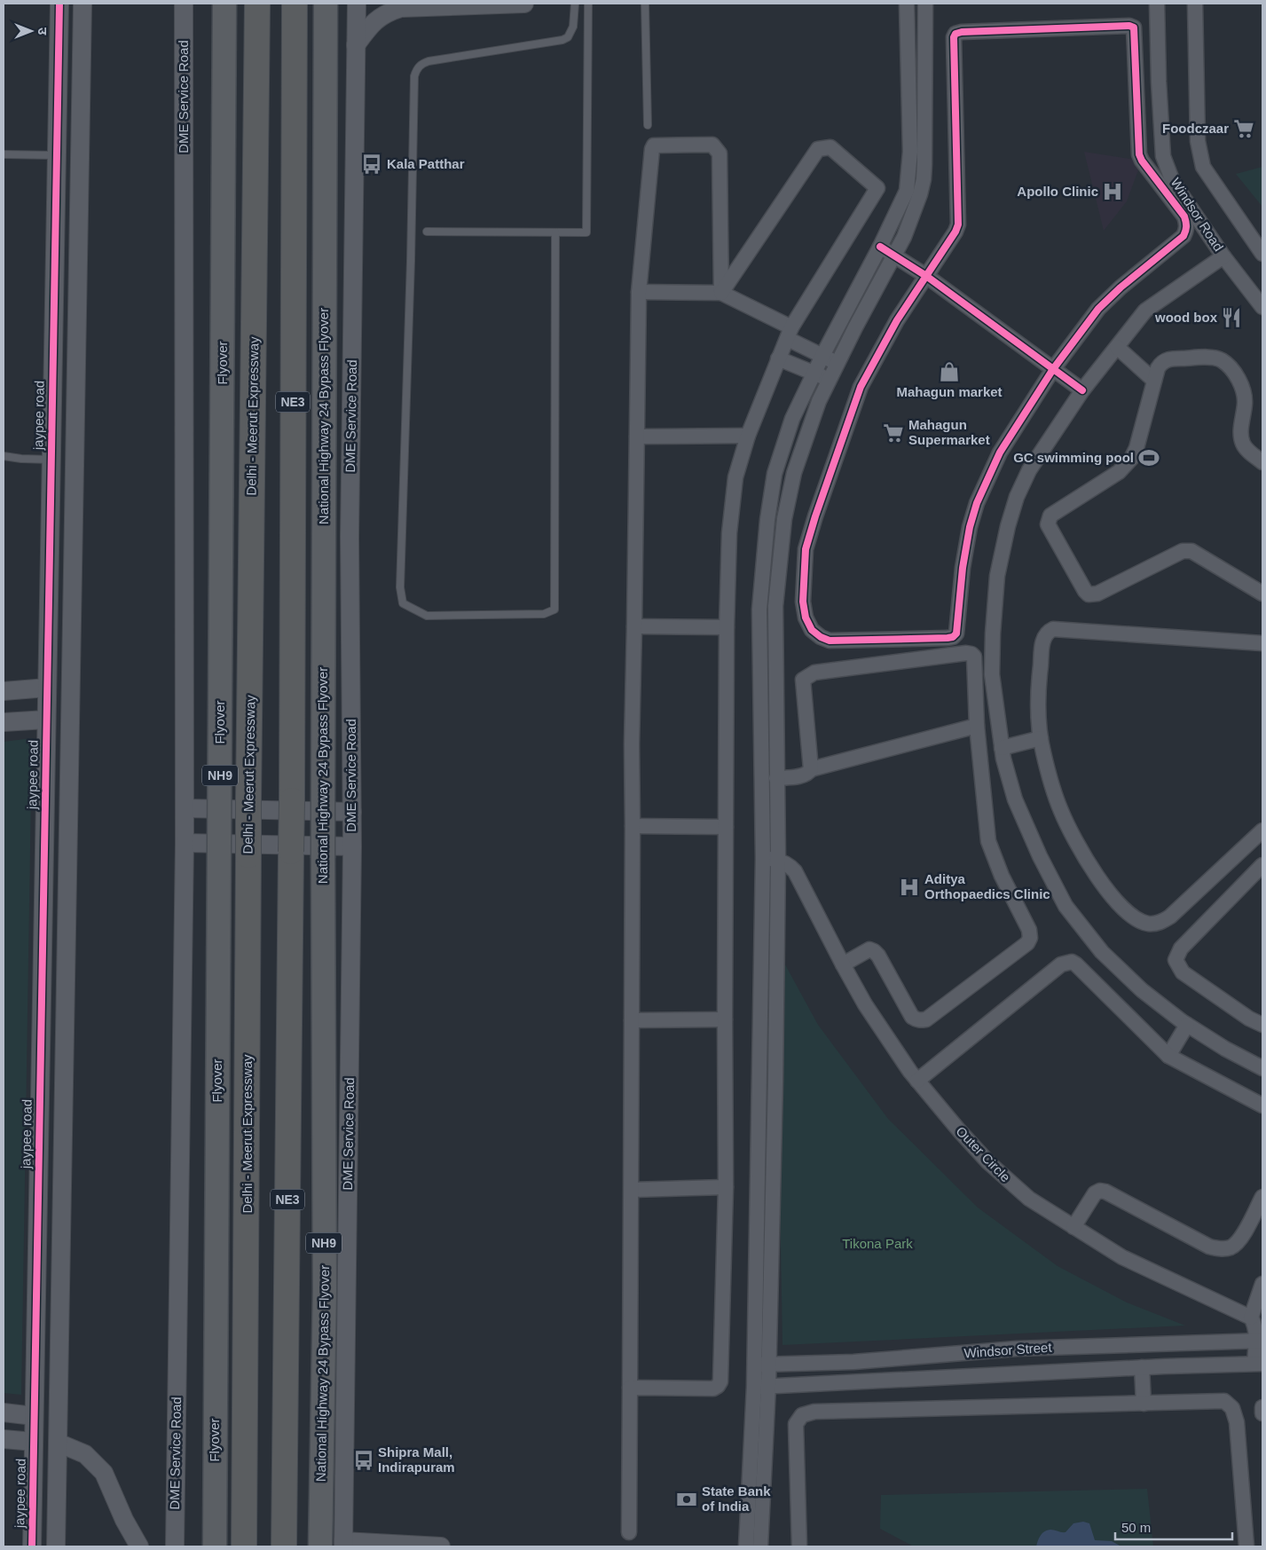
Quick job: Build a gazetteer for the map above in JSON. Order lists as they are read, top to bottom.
{
  "streets": {
    "highway": [
      "Flyover",
      "NE3",
      "Delhi - Meerut Expressway",
      "National Highway 24 Bypass Flyover",
      "NH9"
    ],
    "street": [
      "DME Service Road",
      "Windsor Road",
      "jaypee road",
      "Outer Circle",
      "Windsor Street"
    ]
  },
  "parks": ["Tikona Park"],
  "places": {
    "supermarket": ["Foodczaar", "Mahagun Supermarket"],
    "bus stop": ["Kala Patthar", "Shipra Mall, Indirapuram"],
    "hospital": ["Apollo Clinic", "Aditya Orthopaedics Clinic"],
    "restaurant": ["wood box"],
    "shop": ["Mahagun market"],
    "sports": ["GC swimming pool"],
    "bank": ["State Bank of India"]
  },
  "scale_bar": "50 m",
  "north": "right"
}
